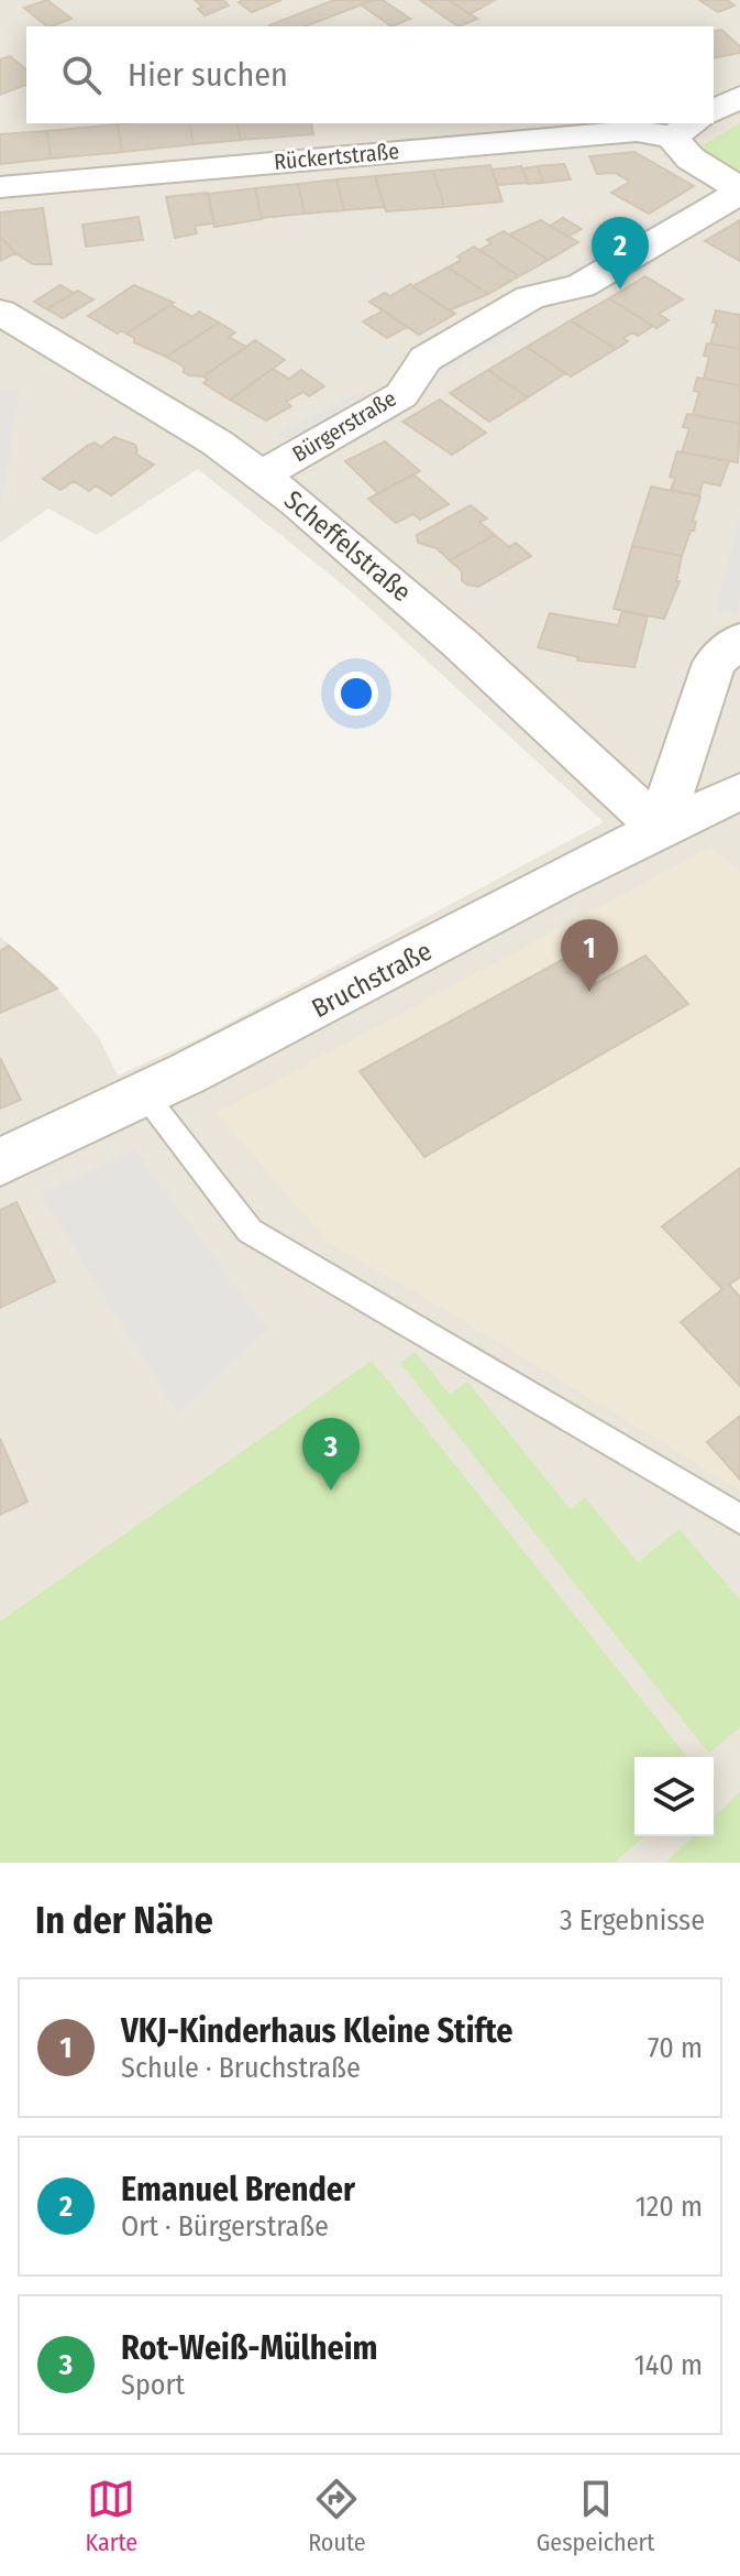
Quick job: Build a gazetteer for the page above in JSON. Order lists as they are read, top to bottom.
{
  "streets": {
    "street": [
      "Rückertstraße",
      "Bürgerstraße",
      "Scheffelstraße",
      "Bruchstraße"
    ]
  },
  "crossings": [
    ["Bürgerstraße", "Scheffelstraße"],
    ["Scheffelstraße", "Bruchstraße"]
  ],
  "page": {
    "search": "Hier suchen",
    "pins": ["2", "1", "3"],
    "heading": ["In der Nähe", "3 Ergebnisse"],
    "list": [
      {
        "mark": "1",
        "name": "VKJ-Kinderhaus Kleine Stifte",
        "note": "Schule · Bruchstraße",
        "value": "70 m"
      },
      {
        "mark": "2",
        "name": "Emanuel Brender",
        "note": "Ort · Bürgerstraße",
        "value": "120 m"
      },
      {
        "mark": "3",
        "name": "Rot-Weiß-Mülheim",
        "note": "Sport",
        "value": "140 m"
      }
    ],
    "nav": ["Karte", "Route", "Gespeichert"]
  }
}
